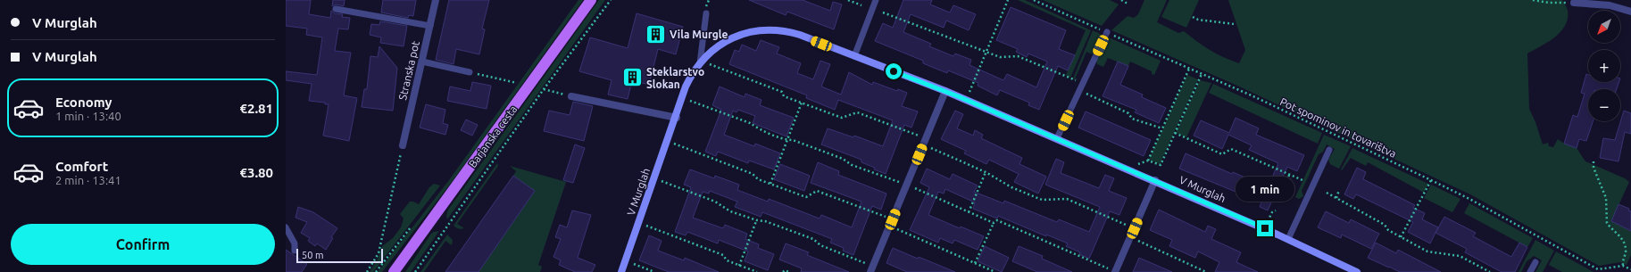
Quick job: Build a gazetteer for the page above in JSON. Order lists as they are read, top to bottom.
{
  "streets": {
    "main road": ["Barjanska cesta"],
    "street": ["Stranska pot", "V Murglah"],
    "path": ["Pot spominov in tovarištva"]
  },
  "places": {
    "building": ["Vila Murgle", "Steklarstvo Slokan"]
  },
  "scale_bar": "50 m",
  "north": "bottom left",
  "page": {
    "banner": ["V Murglah", "V Murglah"],
    "map_buttons": ["+", "−"],
    "list": [
      {
        "name": "Economy",
        "note": "1 min · 13:40",
        "value": "€2.81"
      },
      {
        "name": "Comfort",
        "note": "2 min · 13:41",
        "value": "€3.80"
      }
    ],
    "bubble": "1 min",
    "buttons": "Confirm",
    "scale": "50 m"
  }
}
